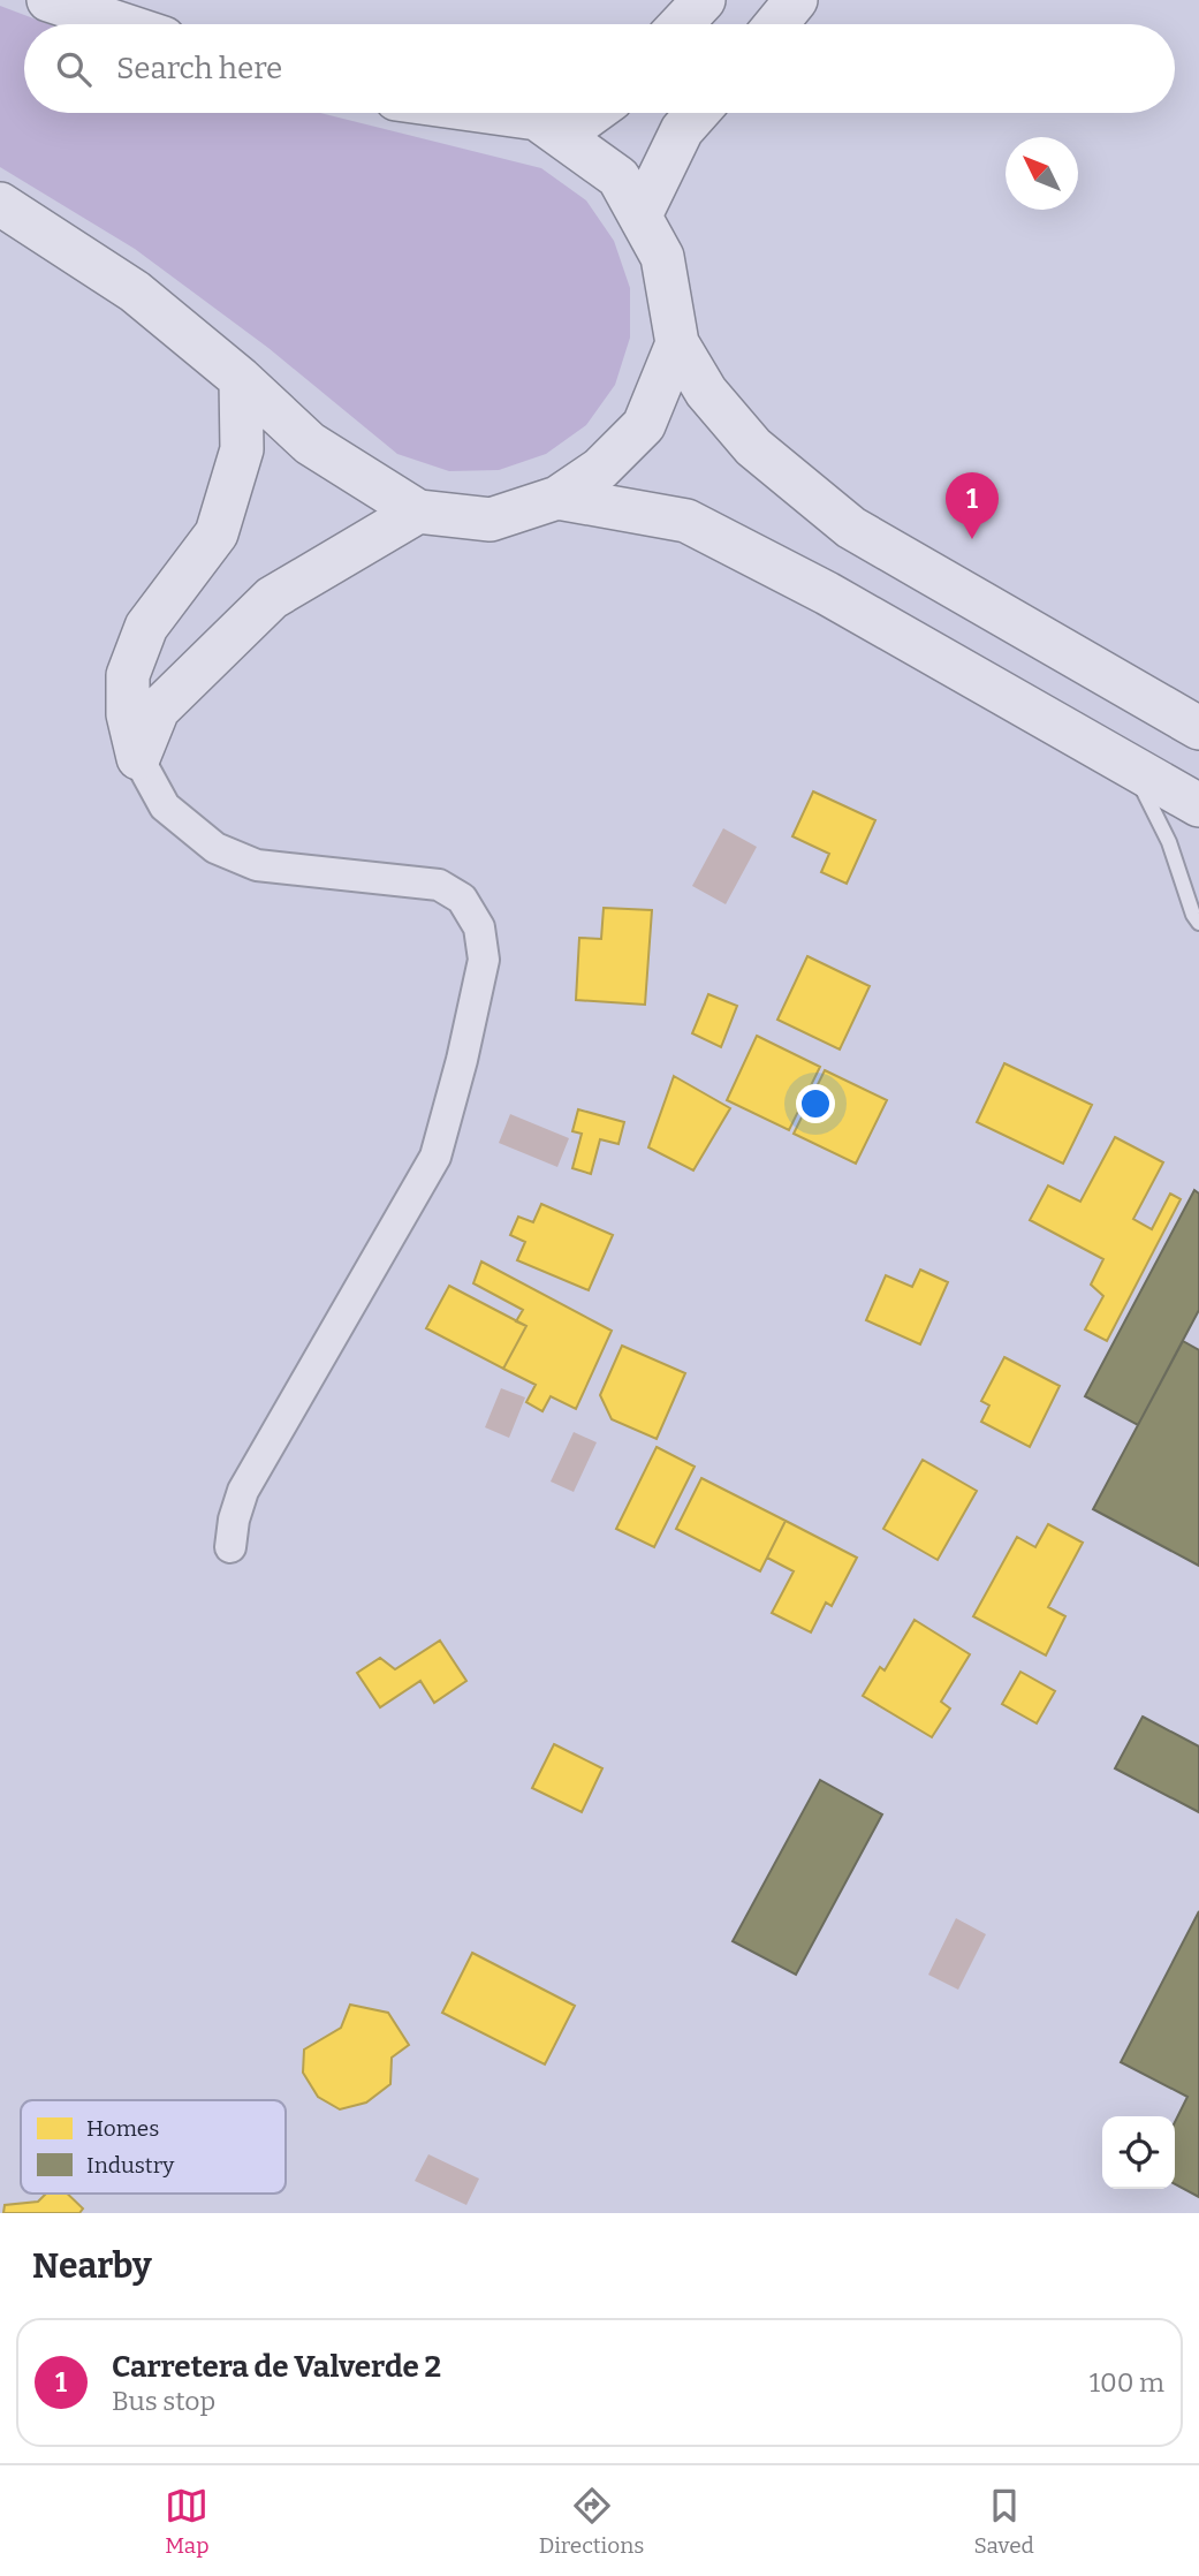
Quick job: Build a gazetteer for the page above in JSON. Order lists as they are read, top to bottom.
{
  "legend": ["Homes", "Industry"],
  "north": "top left",
  "page": {
    "search": "Search here",
    "pins": "1",
    "heading": "Nearby",
    "list": [
      {
        "mark": "1",
        "name": "Carretera de Valverde 2",
        "note": "Bus stop",
        "value": "100 m"
      }
    ],
    "nav": ["Map", "Directions", "Saved"]
  }
}
